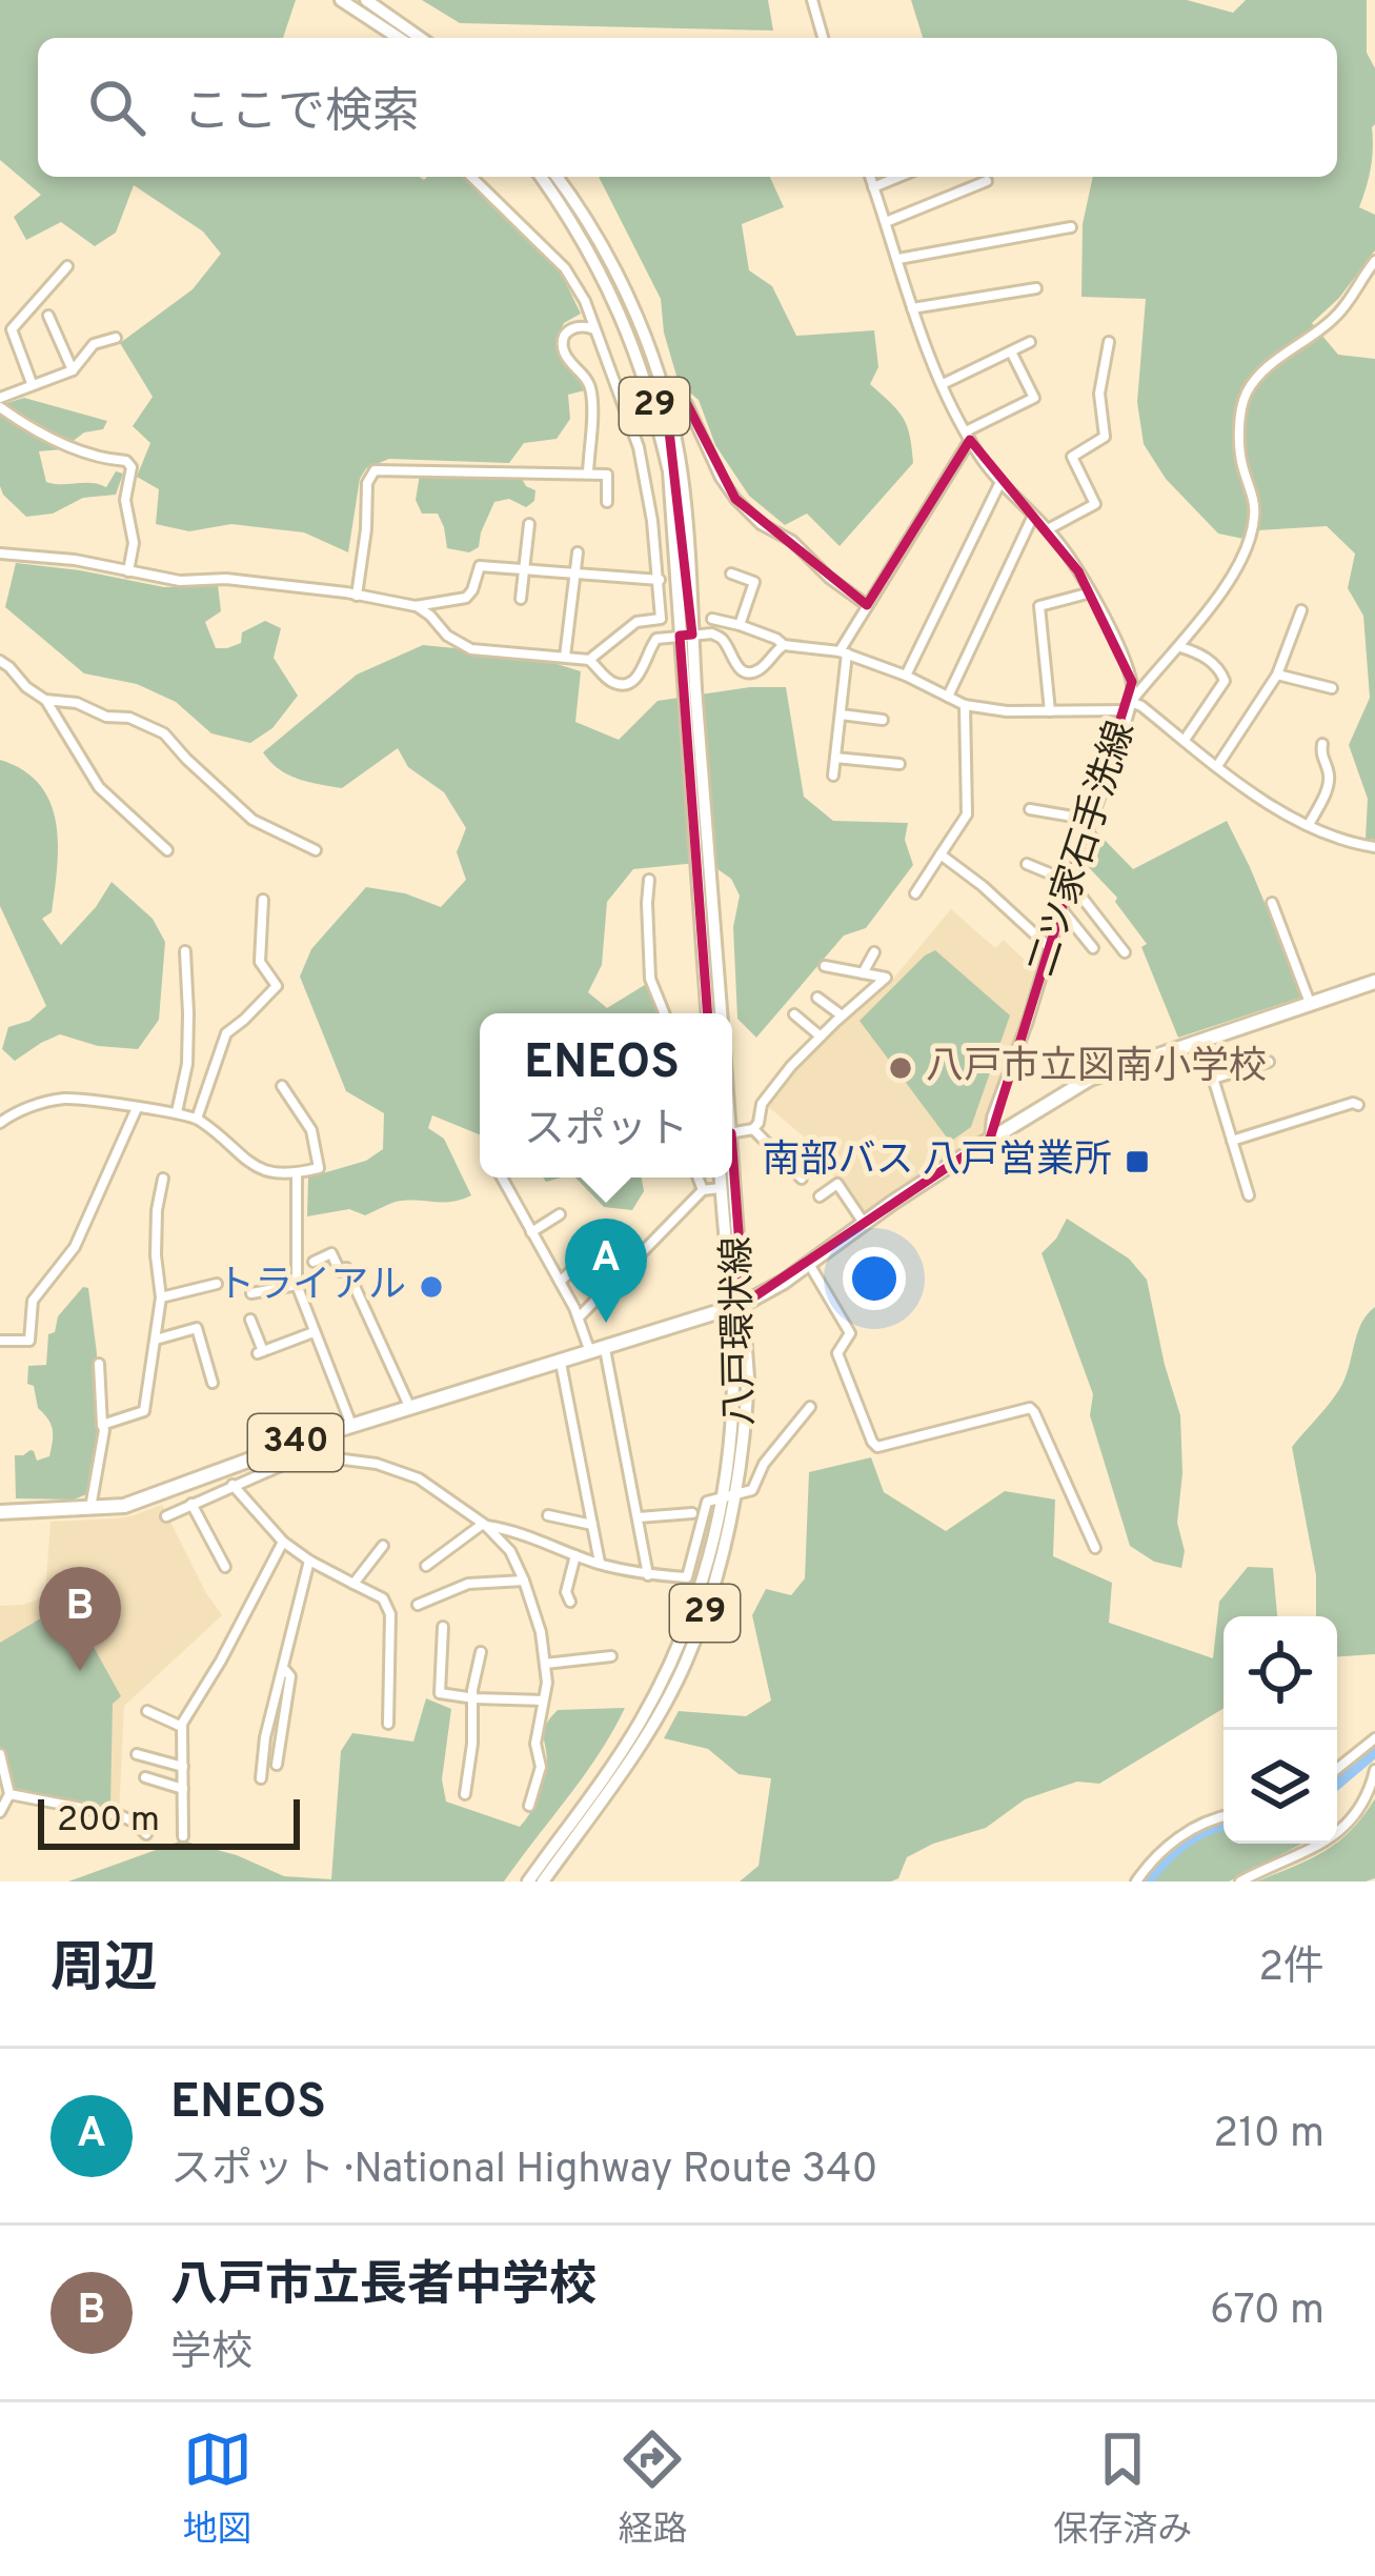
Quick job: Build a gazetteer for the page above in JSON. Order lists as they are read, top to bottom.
{
  "streets": {
    "highway": ["340"],
    "main road": ["29", "八戸環状線"],
    "street": ["二ツ家石手洗線"]
  },
  "crossings": [
    ["二ツ家石手洗線", "340"],
    ["八戸環状線", "340"]
  ],
  "places": {
    "other": ["八戸市立図南小学校", "トライアル"],
    "transit": ["南部バス 八戸営業所"]
  },
  "scale_bar": "200 m",
  "page": {
    "search": "ここで検索",
    "popup": ["ENEOS", "スポット"],
    "pins": ["A", "B"],
    "scale": "200 m",
    "heading": ["周辺", "2件"],
    "list": [
      {
        "mark": "A",
        "name": "ENEOS",
        "note": "スポット · National Highway Route 340",
        "value": "210 m"
      },
      {
        "mark": "B",
        "name": "八戸市立長者中学校",
        "note": "学校",
        "value": "670 m"
      }
    ],
    "nav": ["地図", "経路", "保存済み"]
  }
}
